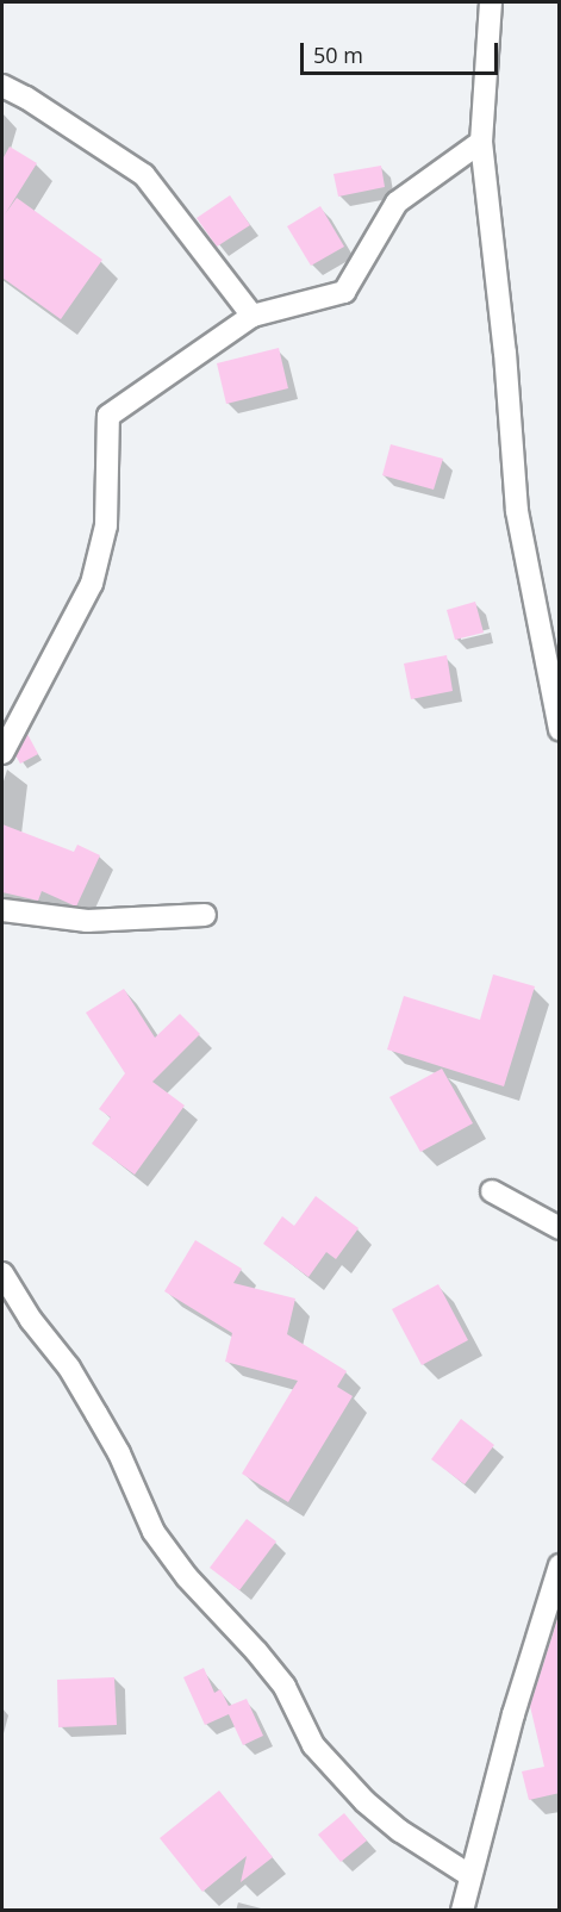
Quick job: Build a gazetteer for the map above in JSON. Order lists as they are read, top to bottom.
{
  "scale_bar": "50 m"
}
